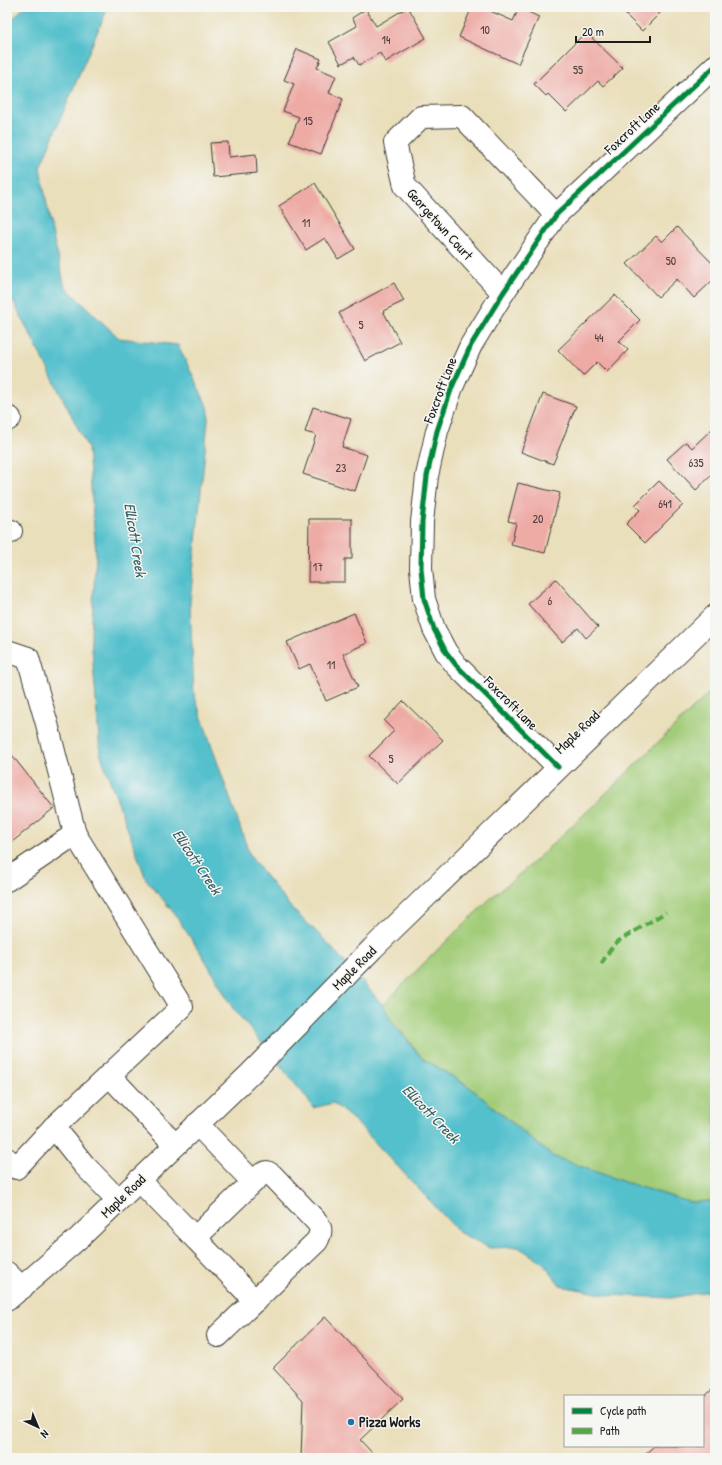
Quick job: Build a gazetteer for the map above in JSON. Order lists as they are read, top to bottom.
{
  "streets": {
    "street": ["Foxcroft Lane", "Georgetown Court", "Maple Road"]
  },
  "crossings": [
    ["Foxcroft Lane", "Georgetown Court"],
    ["Foxcroft Lane", "Maple Road"]
  ],
  "water": ["Ellicott Creek"],
  "places": ["Pizza Works"],
  "house_numbers": [
    "10",
    "14",
    "55",
    "15",
    "11",
    "50",
    "5",
    "44",
    "635",
    "23",
    "641",
    "20",
    "17",
    "6",
    "11",
    "5"
  ],
  "legend": ["Cycle path", "Path"],
  "scale_bar": "20 m",
  "north": "bottom right"
}
